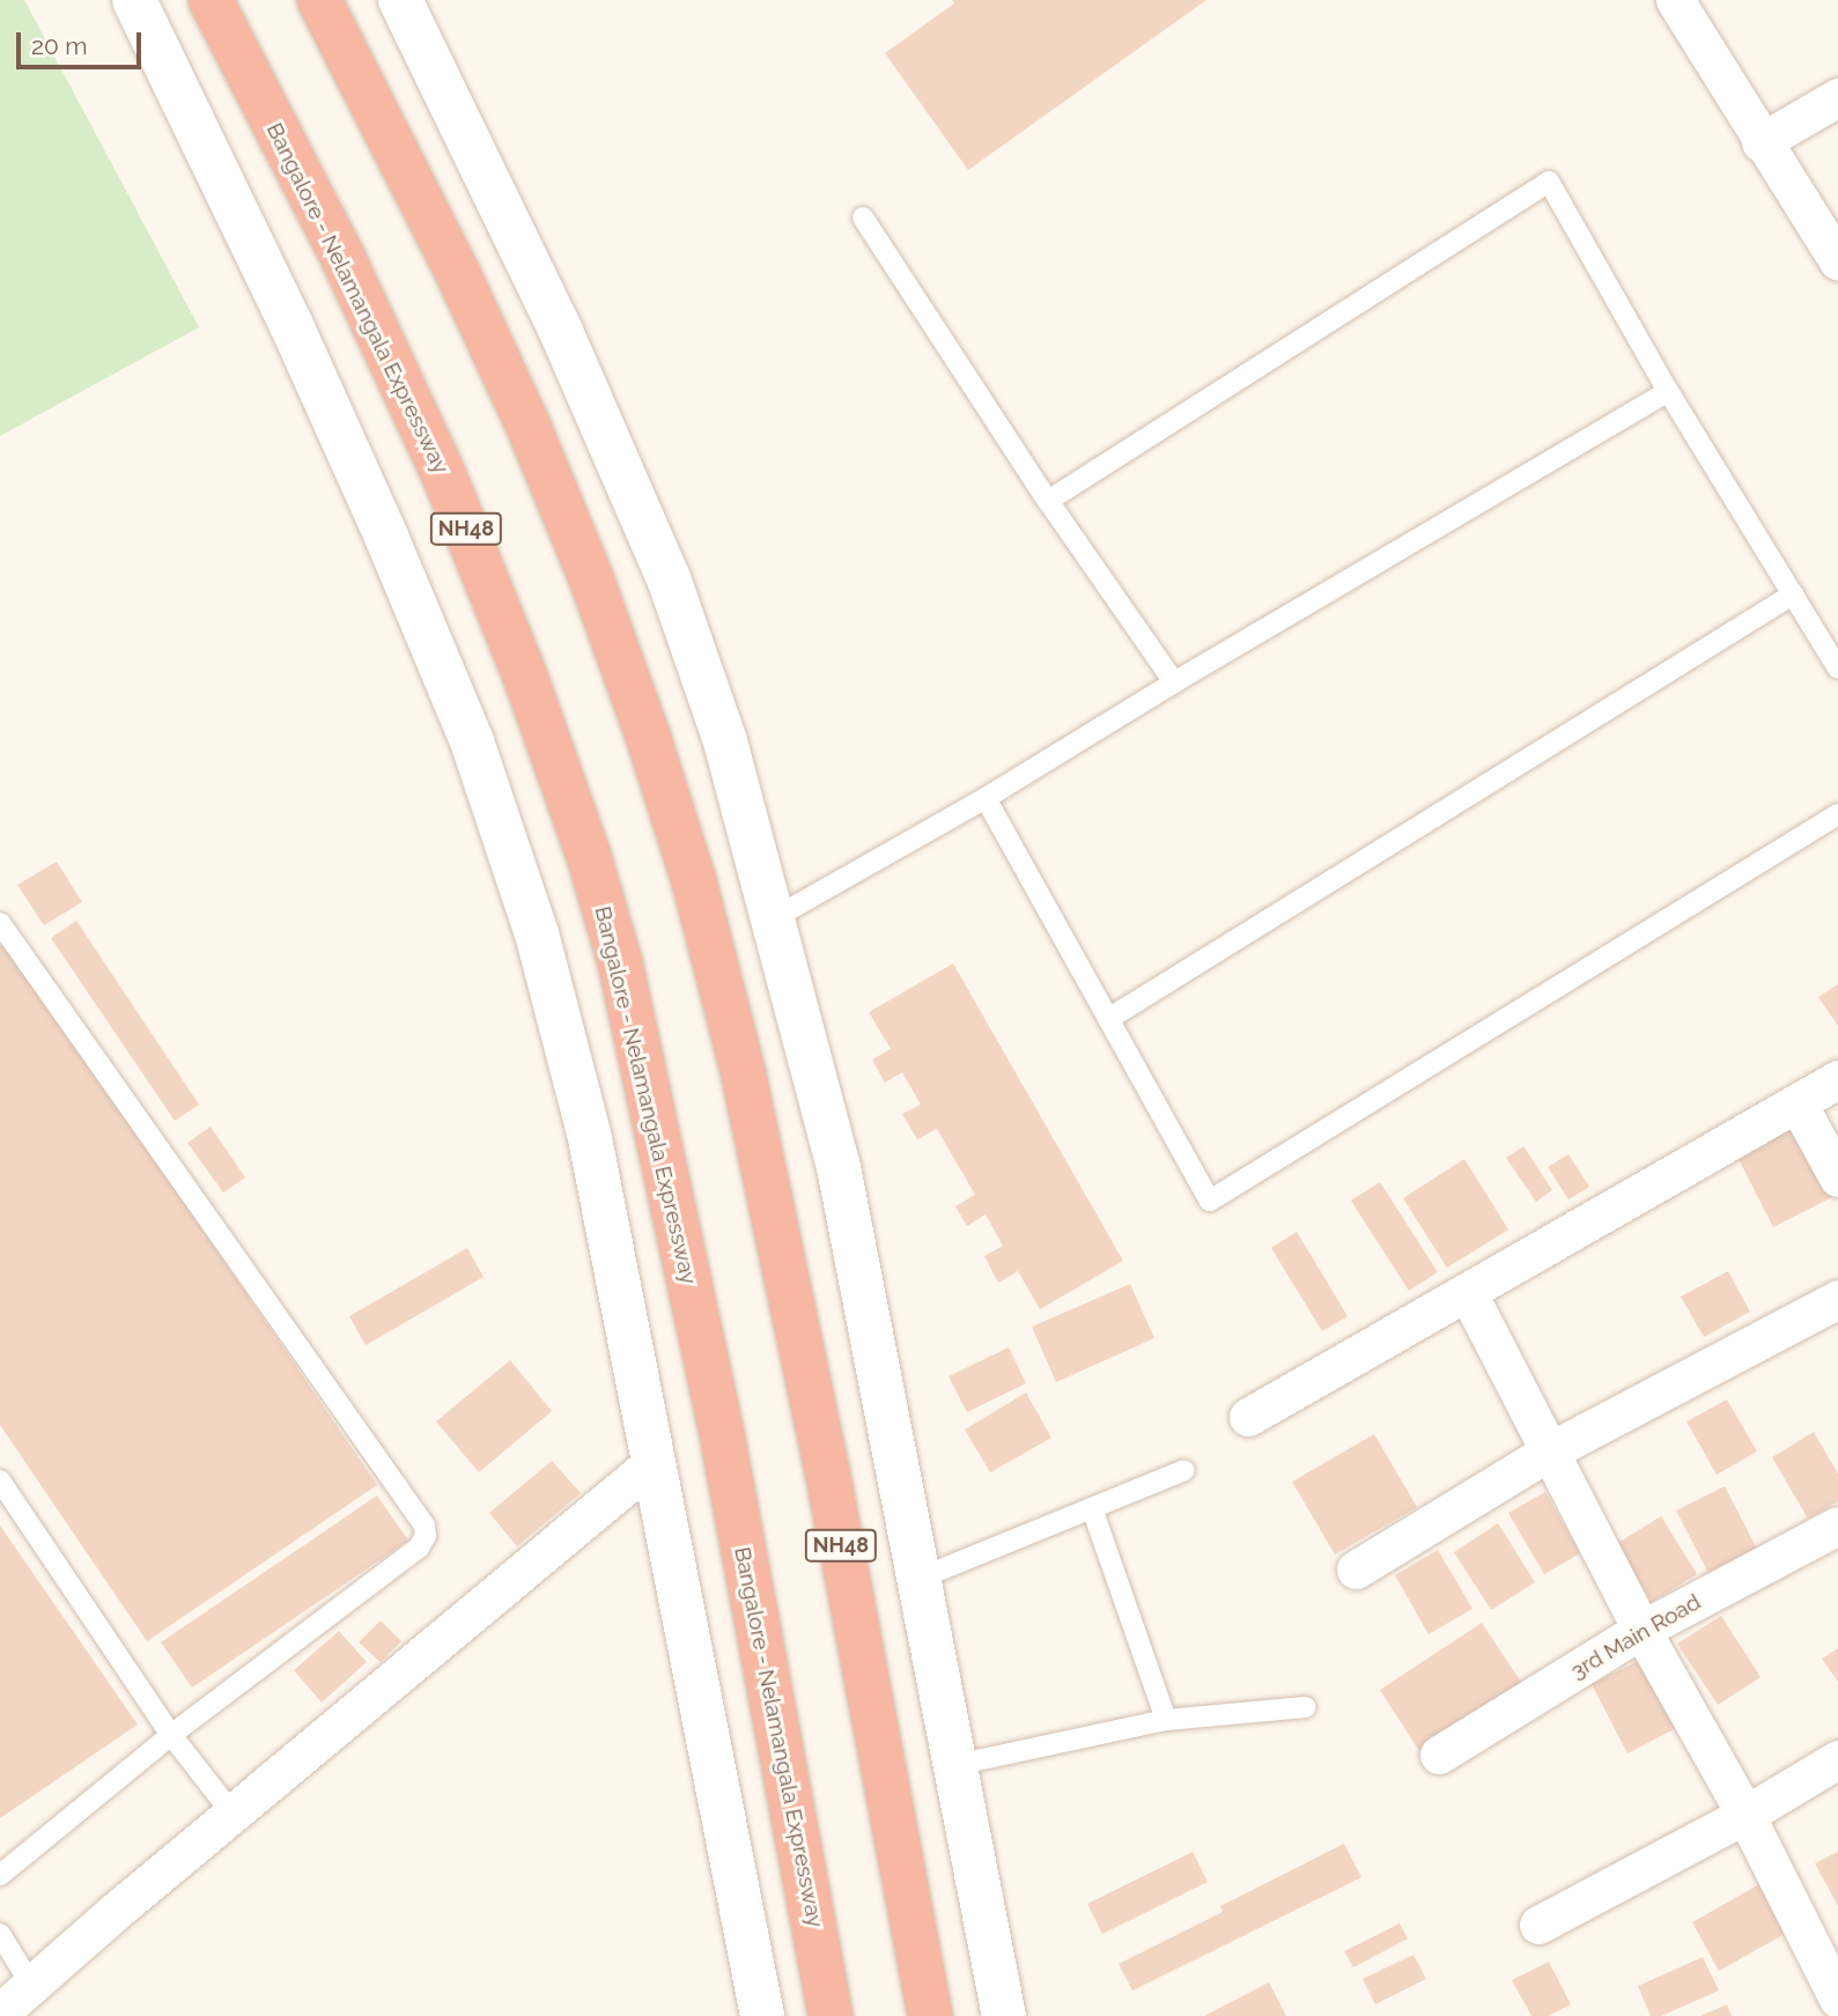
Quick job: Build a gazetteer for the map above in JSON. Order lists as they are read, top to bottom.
{
  "streets": {
    "highway": ["Bangalore - Nelamangala Expressway", "NH48"],
    "street": ["3rd Main Road"]
  },
  "scale_bar": "20 m"
}
